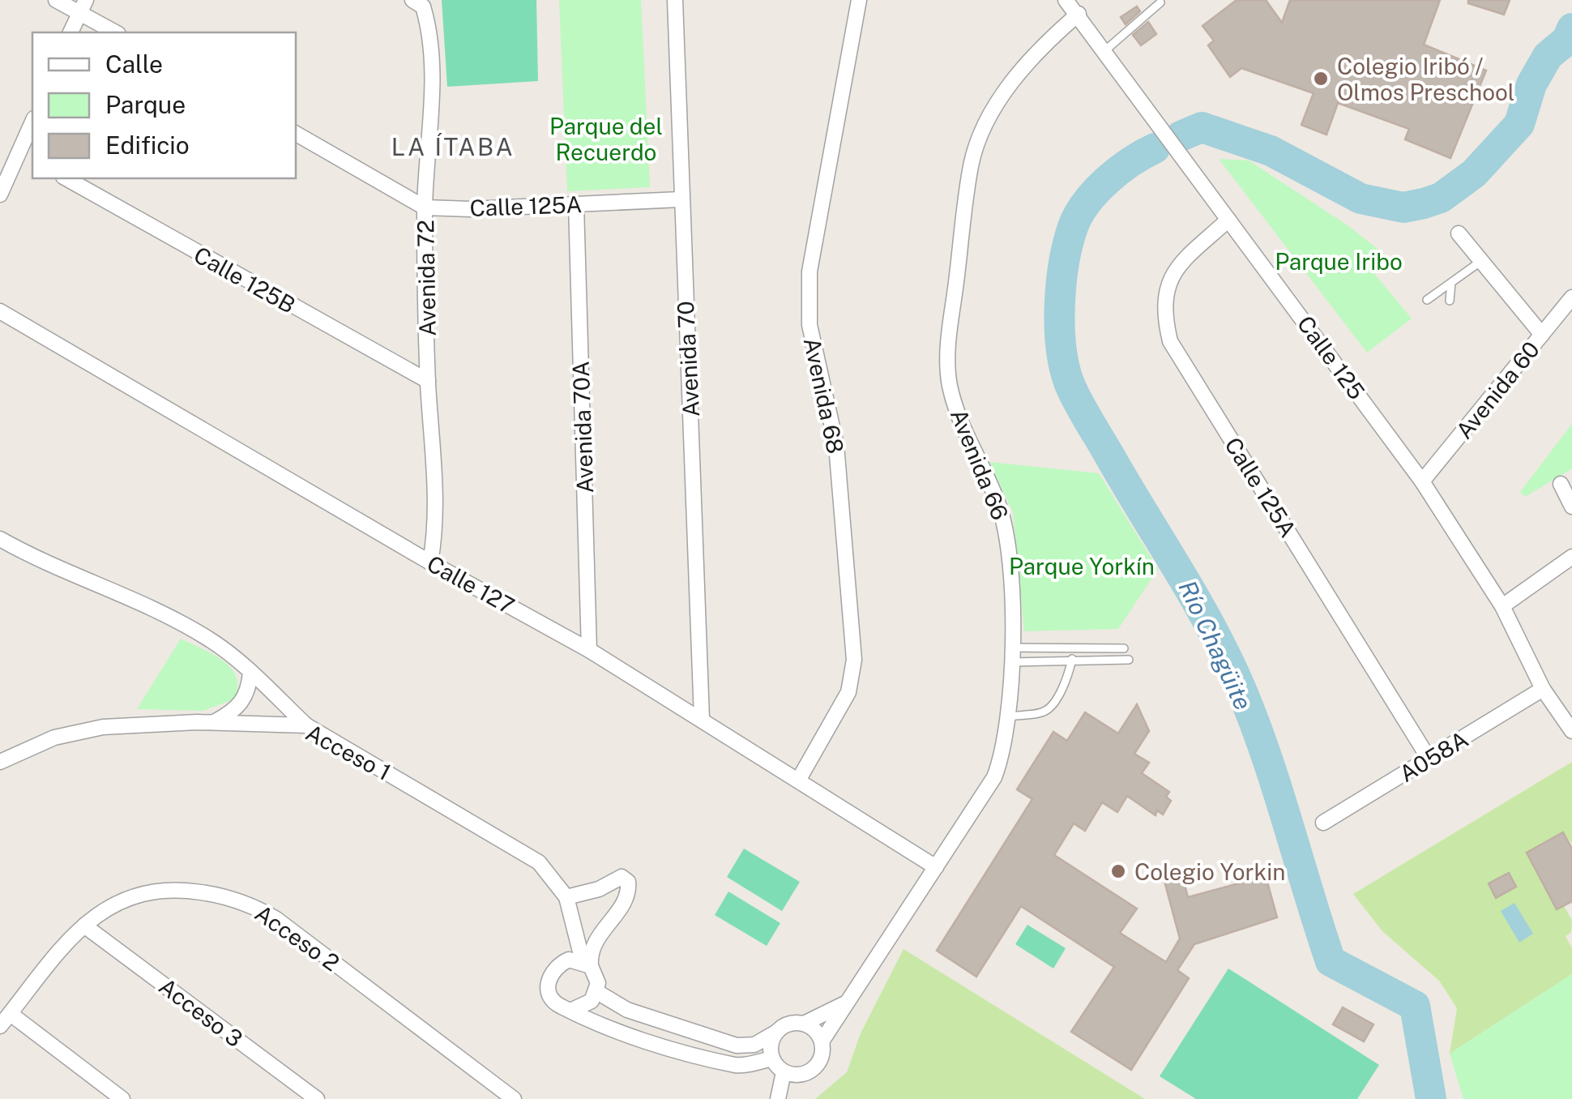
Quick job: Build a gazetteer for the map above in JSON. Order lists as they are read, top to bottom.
{
  "streets": {
    "street": [
      "Calle 125A",
      "Avenida 72",
      "Calle 125B",
      "Calle 125",
      "Avenida 70",
      "Avenida 60",
      "Avenida 68",
      "Avenida 70A",
      "Avenida 66",
      "Calle 127",
      "Acceso 1",
      "A058A",
      "Acceso 2",
      "Acceso 3"
    ]
  },
  "crossings": [
    ["Calle 125A", "Avenida 72"],
    ["Calle 125A", "Calle 125"],
    ["Calle 125A", "Avenida 70"],
    ["Calle 125A", "Avenida 70A"],
    ["Calle 125A", "A058A"],
    ["Avenida 72", "Calle 125B"],
    ["Avenida 72", "Calle 127"],
    ["Calle 125", "Avenida 60"],
    ["Calle 125", "Avenida 66"],
    ["Calle 125", "A058A"],
    ["Avenida 70", "Calle 127"],
    ["Avenida 68", "Calle 127"],
    ["Avenida 70A", "Calle 127"],
    ["Avenida 66", "Calle 127"],
    ["Acceso 2", "Acceso 3"]
  ],
  "districts": ["LA ÍTABA"],
  "water": ["Río Chagüite"],
  "parks": ["Parque del Recuerdo", "Parque Iribo", "Parque Yorkín"],
  "places": ["Colegio Iribó / Olmos Preschool", "Colegio Yorkin"],
  "legend": ["Calle", "Parque", "Edificio"]
}
